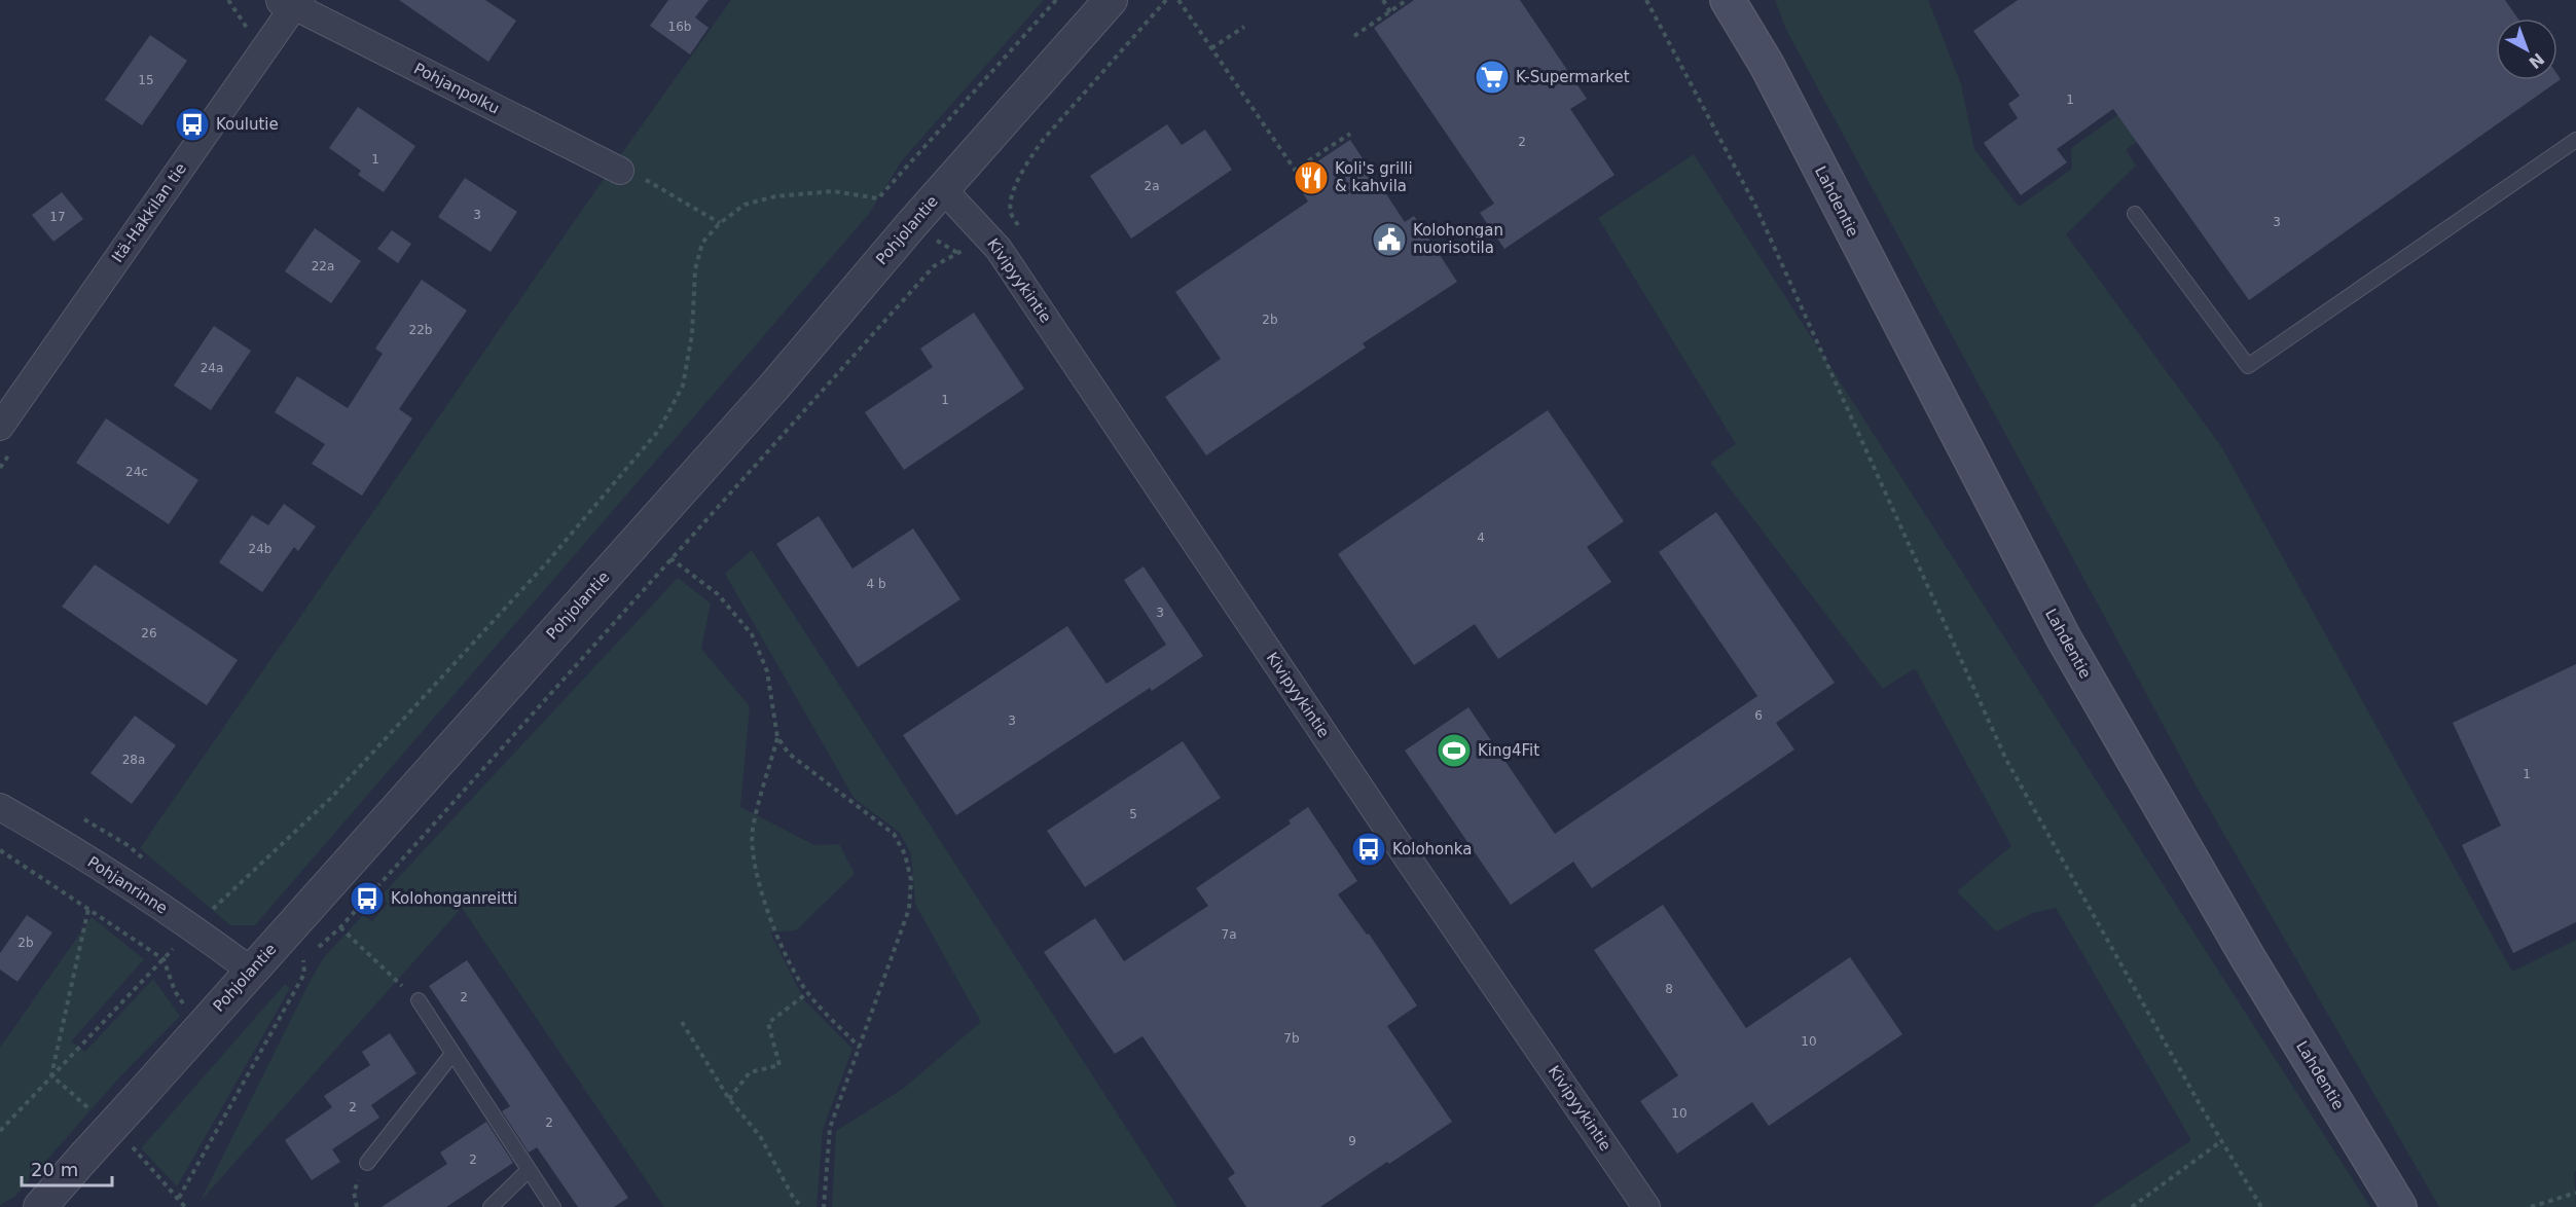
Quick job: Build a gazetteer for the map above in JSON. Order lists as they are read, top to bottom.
{
  "streets": {
    "main road": ["Lahdentie"],
    "street": [
      "Pohjanpolku",
      "Itä-Hakkilan tie",
      "Pohjolantie",
      "Kivipyykintie",
      "Pohjanrinne"
    ]
  },
  "crossings": [
    ["Pohjanpolku", "Itä-Hakkilan tie"],
    ["Pohjolantie", "Kivipyykintie"],
    ["Pohjolantie", "Pohjanrinne"]
  ],
  "places": {
    "supermarket": ["K-Supermarket"],
    "bus stop": ["Koulutie", "Kolohonka", "Kolohonganreitti"],
    "restaurant": ["Koli's grilli & kahvila"],
    "public building": ["Kolohongan nuorisotila"],
    "sports": ["King4Fit"]
  },
  "house_numbers": [
    "16b",
    "15",
    "1",
    "2",
    "1",
    "2a",
    "3",
    "17",
    "3",
    "22a",
    "2b",
    "22b",
    "24a",
    "1",
    "24c",
    "4",
    "24b",
    "4 b",
    "3",
    "26",
    "6",
    "3",
    "28a",
    "1",
    "5",
    "7a",
    "2b",
    "8",
    "2",
    "7b",
    "10",
    "2",
    "10",
    "2",
    "9",
    "2"
  ],
  "scale_bar": "20 m",
  "north": "bottom right"
}
